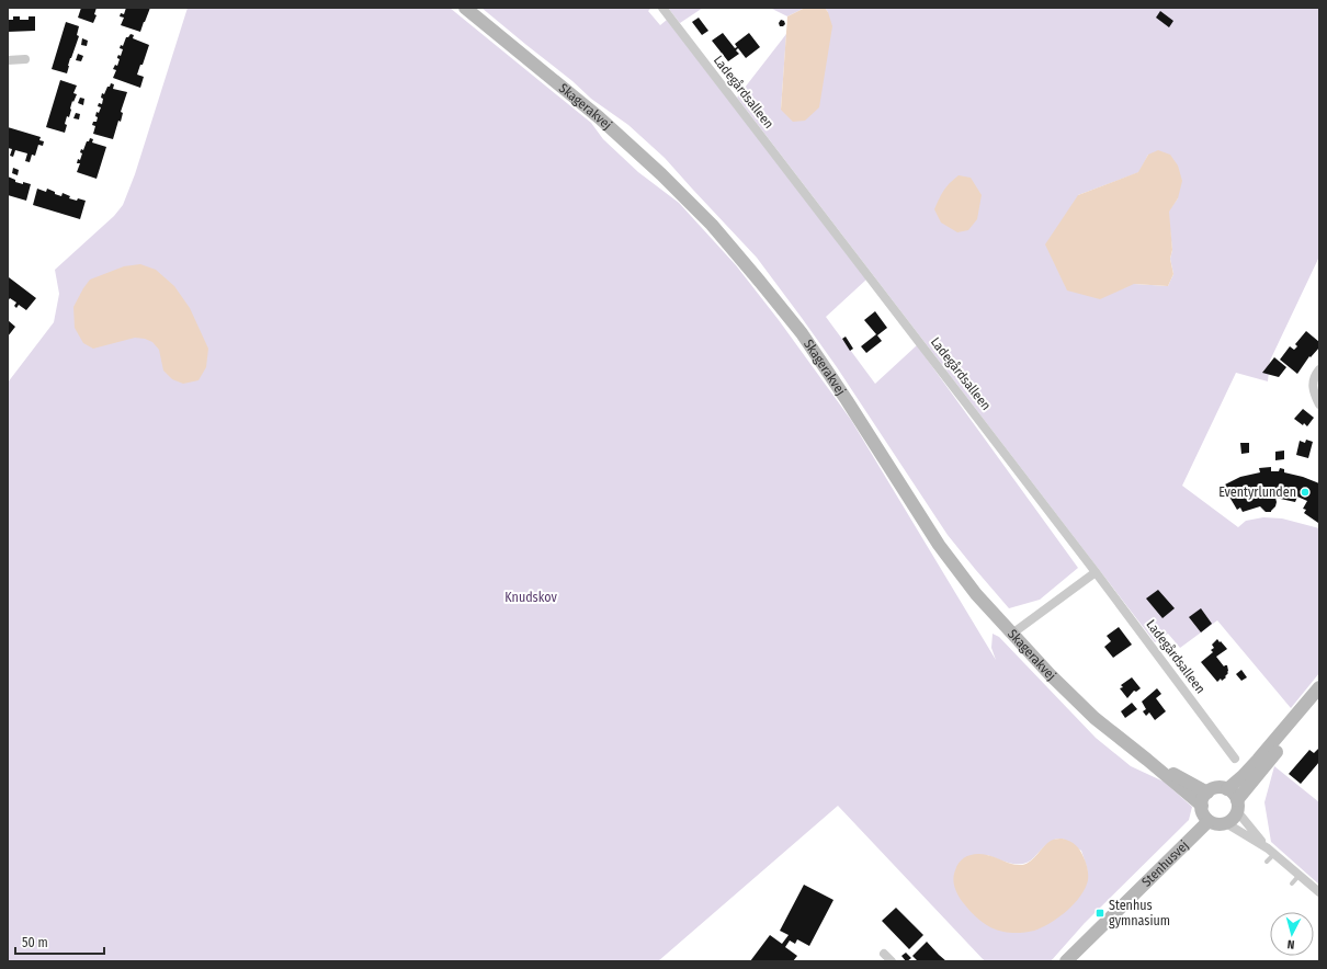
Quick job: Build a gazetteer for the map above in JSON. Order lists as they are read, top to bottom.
{
  "streets": {
    "street": ["Ladegårdsalleen", "Skagerakvej", "Stenhusvej"]
  },
  "crossings": [
    ["Skagerakvej", "Stenhusvej"]
  ],
  "parks": ["Knudskov"],
  "places": {
    "other": ["Eventyrlunden"],
    "transit": ["Stenhus gymnasium"]
  },
  "scale_bar": "50 m",
  "north": "bottom"
}
